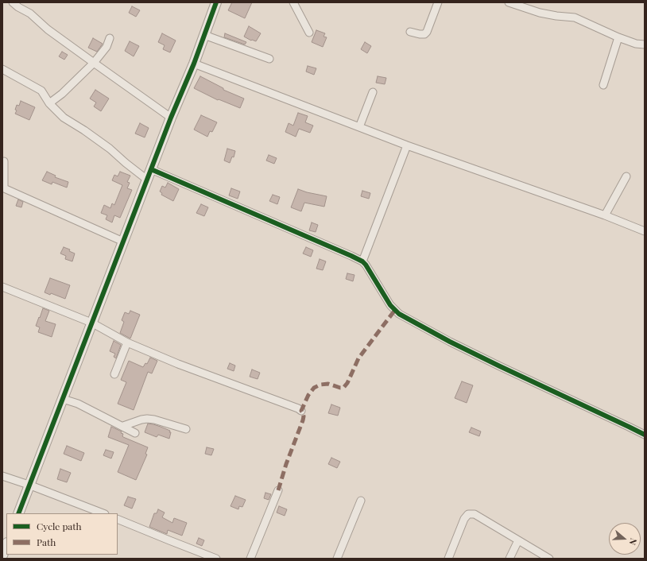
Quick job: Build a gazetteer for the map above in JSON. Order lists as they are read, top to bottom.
{
  "legend": ["Cycle path", "Path"],
  "north": "right"
}
